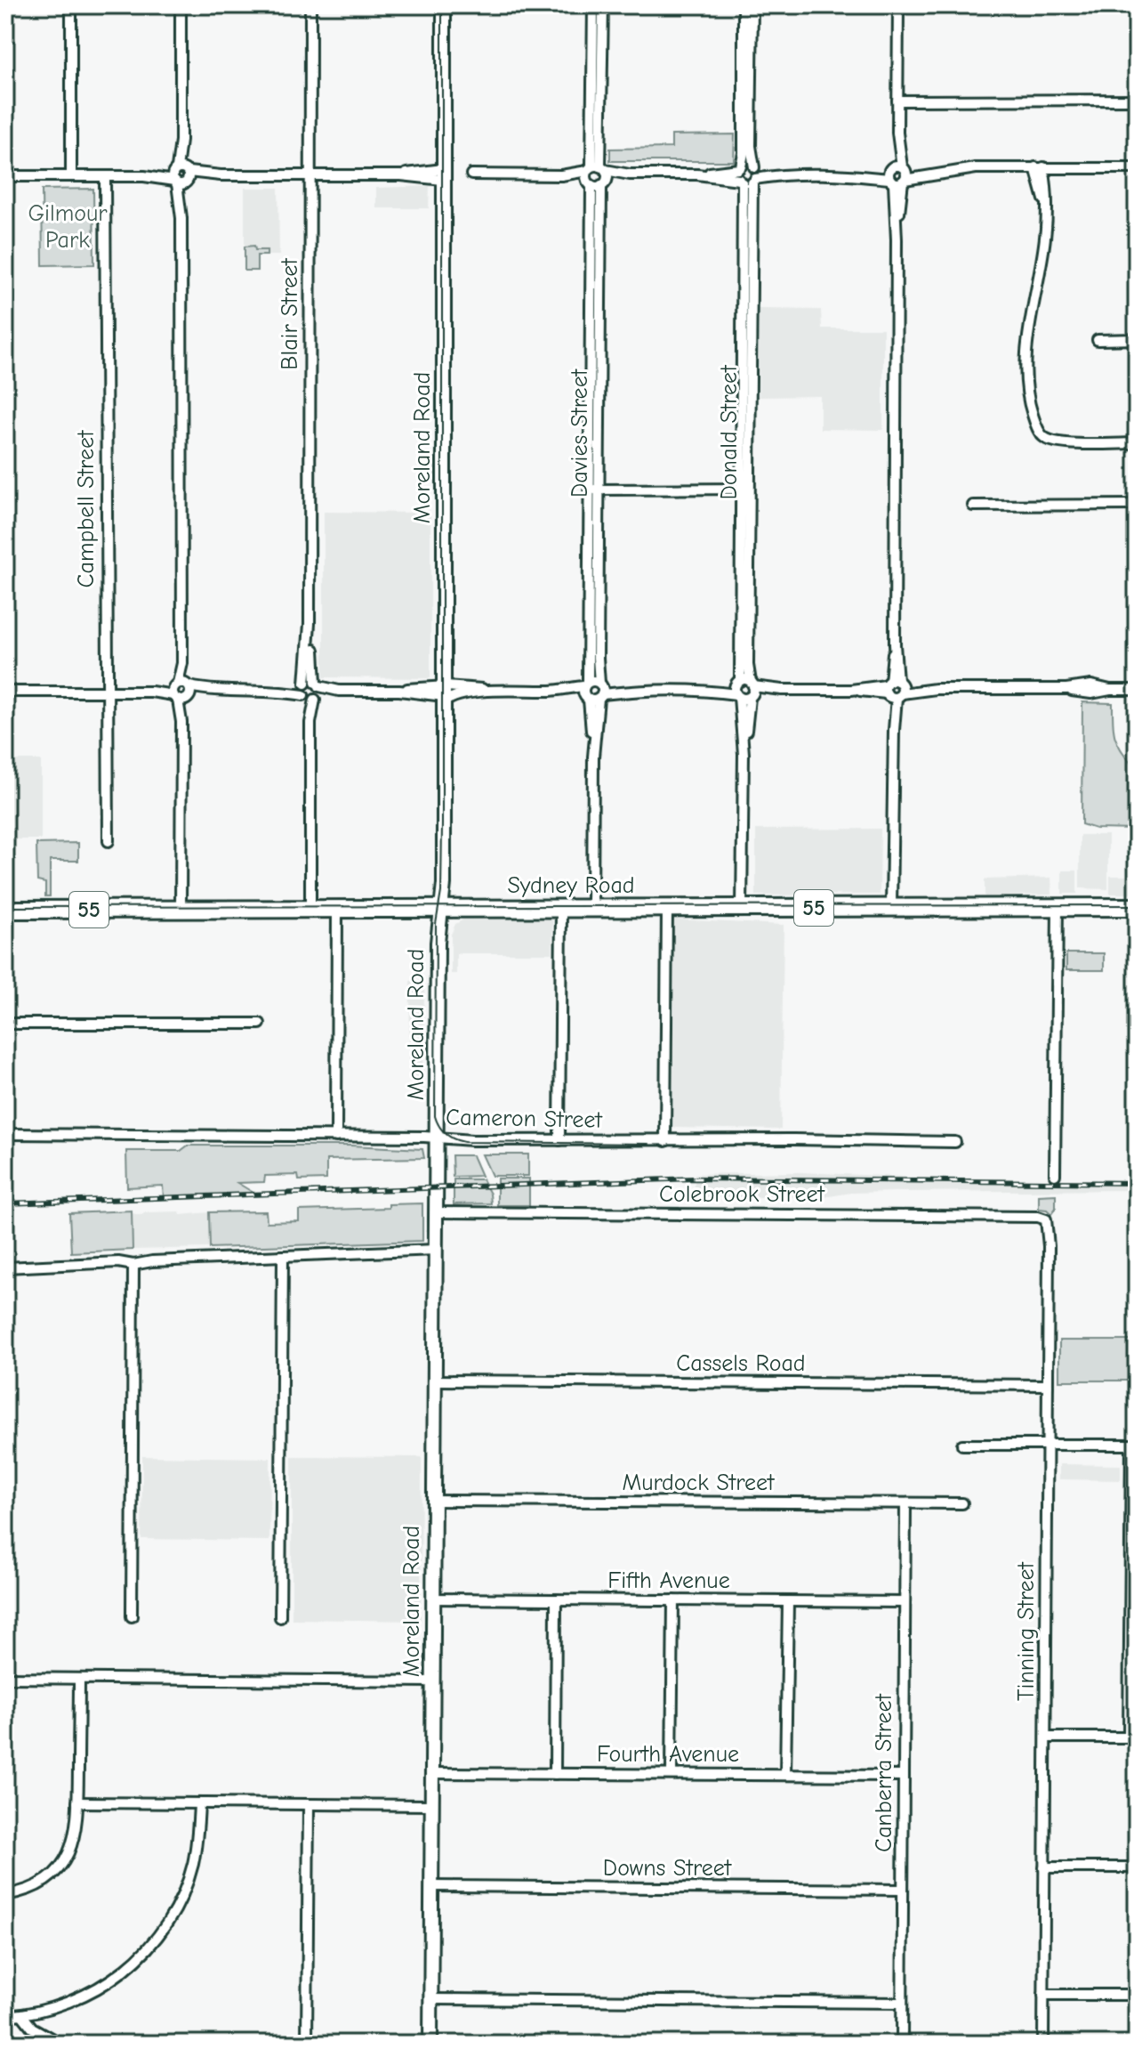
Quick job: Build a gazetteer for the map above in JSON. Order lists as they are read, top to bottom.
{
  "streets": {
    "highway": ["Sydney Road", "55"],
    "main road": ["Moreland Road"],
    "street": [
      "Blair Street",
      "Donald Street",
      "Davies Street",
      "Campbell Street",
      "Cameron Street",
      "Colebrook Street",
      "Cassels Road",
      "Murdock Street",
      "Fifth Avenue",
      "Tinning Street",
      "Fourth Avenue",
      "Canberra Street",
      "Downs Street"
    ]
  },
  "crossings": [
    ["Blair Street", "Sydney Road"],
    ["Donald Street", "Sydney Road"],
    ["Davies Street", "Sydney Road"],
    ["Moreland Road", "Sydney Road"],
    ["Moreland Road", "Cameron Street"],
    ["Moreland Road", "Colebrook Street"],
    ["Moreland Road", "Cassels Road"],
    ["Moreland Road", "Murdock Street"],
    ["Moreland Road", "Fifth Avenue"],
    ["Moreland Road", "Fourth Avenue"],
    ["Moreland Road", "Downs Street"],
    ["Colebrook Street", "Tinning Street"],
    ["Cassels Road", "Tinning Street"],
    ["Murdock Street", "Canberra Street"],
    ["Fifth Avenue", "Canberra Street"],
    ["Fourth Avenue", "Canberra Street"],
    ["Canberra Street", "Downs Street"]
  ],
  "parks": ["Gilmour Park"]
}
